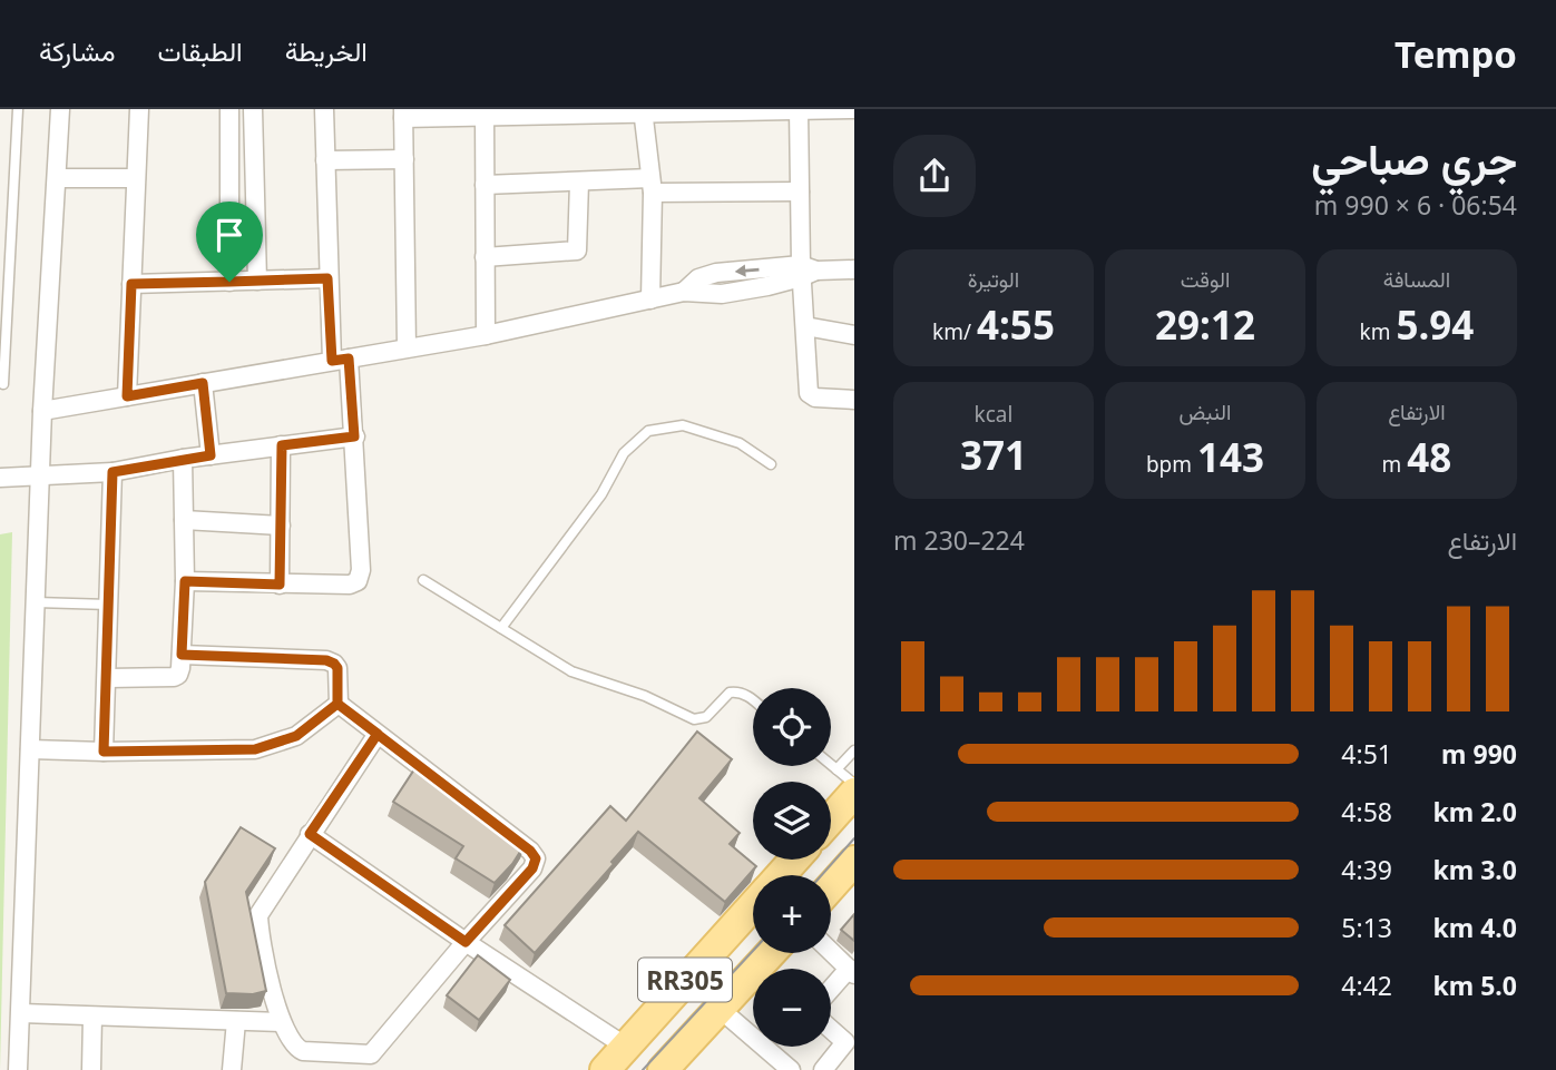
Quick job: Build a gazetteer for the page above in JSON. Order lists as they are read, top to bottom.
{
  "streets": {
    "main road": ["RR305"]
  },
  "page": {
    "header": "Tempo",
    "nav": ["الخريطة", "الطبقات", "مشاركة"],
    "heading": ["جري صباحي", "06:54 · 6 × 990 m"],
    "stats": [
      ["المسافة", "5.94 km"],
      ["الوقت", "29:12"],
      ["الوتيرة", "4:55 /km"],
      ["الارتفاع", "48 m"],
      ["النبض", "143 bpm"],
      ["kcal", "371"]
    ],
    "chart": ["الارتفاع", "224–230 m"],
    "map_buttons": ["+", "−"],
    "list": [
      {
        "name": "990 m",
        "note": "4:51"
      },
      {
        "name": "2.0 km",
        "note": "4:58"
      },
      {
        "name": "3.0 km",
        "note": "4:39"
      },
      {
        "name": "4.0 km",
        "note": "5:13"
      },
      {
        "name": "5.0 km",
        "note": "4:42"
      }
    ]
  }
}
